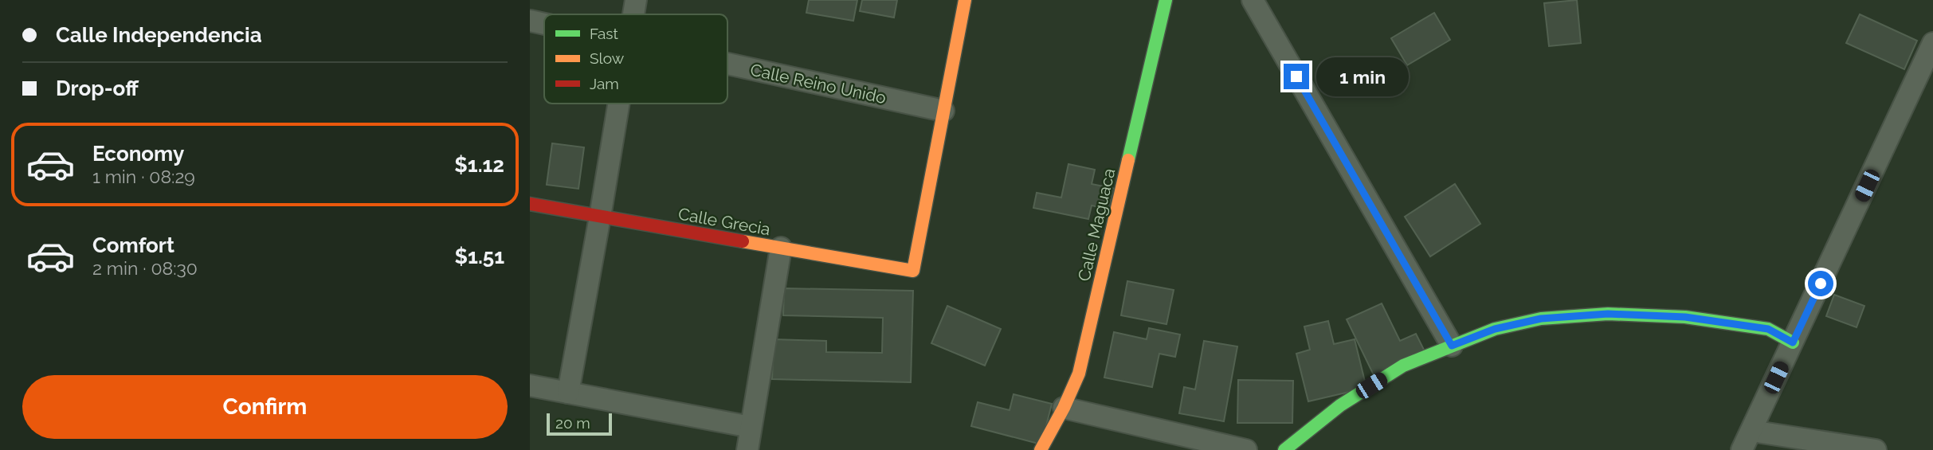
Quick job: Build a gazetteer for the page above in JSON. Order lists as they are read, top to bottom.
{
  "streets": {
    "street": ["Calle Reino Unido", "Calle Grecia", "Calle Maguaca"]
  },
  "crossings": [
    ["Calle Reino Unido", "Calle Grecia"]
  ],
  "legend": ["Fast", "Slow", "Jam"],
  "scale_bar": "20 m",
  "page": {
    "banner": ["Calle Independencia", "Drop-off"],
    "bubble": "1 min",
    "list": [
      {
        "name": "Economy",
        "note": "1 min · 08:29",
        "value": "$1.12"
      },
      {
        "name": "Comfort",
        "note": "2 min · 08:30",
        "value": "$1.51"
      }
    ],
    "buttons": "Confirm",
    "scale": "20 m"
  }
}
